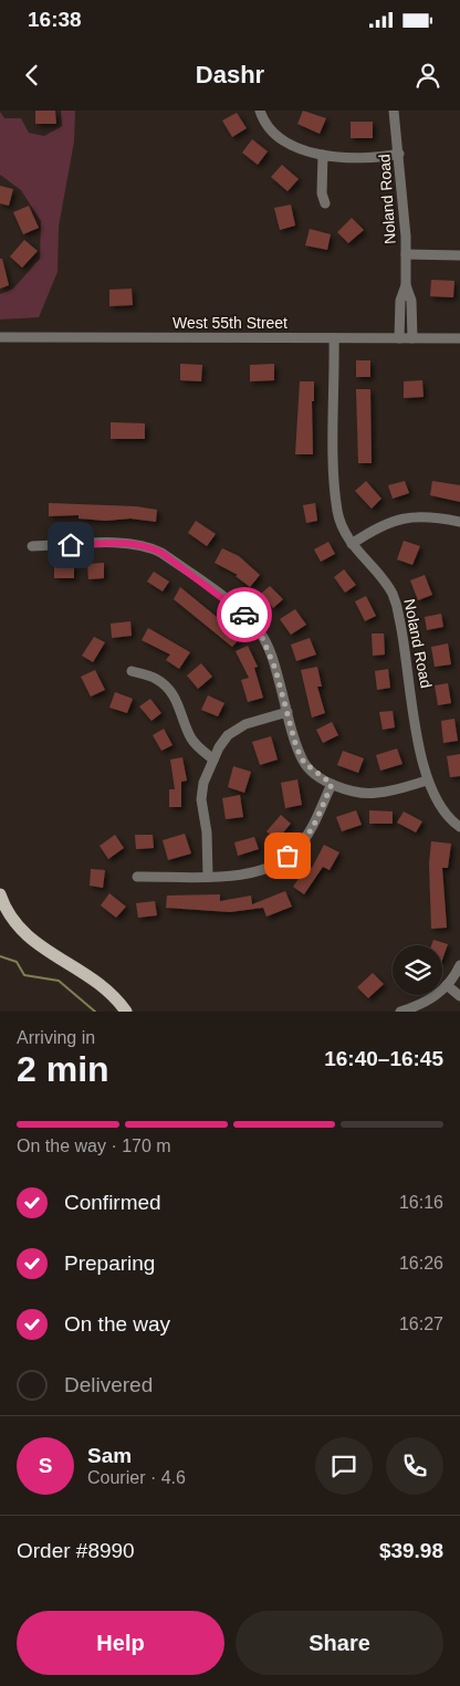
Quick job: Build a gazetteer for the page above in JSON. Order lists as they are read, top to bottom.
{
  "streets": {
    "street": ["Noland Road", "West 55th Street"]
  },
  "crossings": [
    ["Noland Road", "West 55th Street"]
  ],
  "page": {
    "status": "16:38",
    "header": "Dashr",
    "heading": ["2 min", "Arriving in", "16:40–16:45"],
    "panel": [
      "Sam",
      "Courier · 4.6",
      "Order #8990",
      "$39.98"
    ],
    "bar": "On the way · 170 m",
    "list": [
      ["Confirmed", "16:16"],
      ["Preparing", "16:26"],
      ["On the way", "16:27"],
      "Delivered"
    ],
    "round": "S",
    "buttons": ["Help", "Share"]
  }
}
